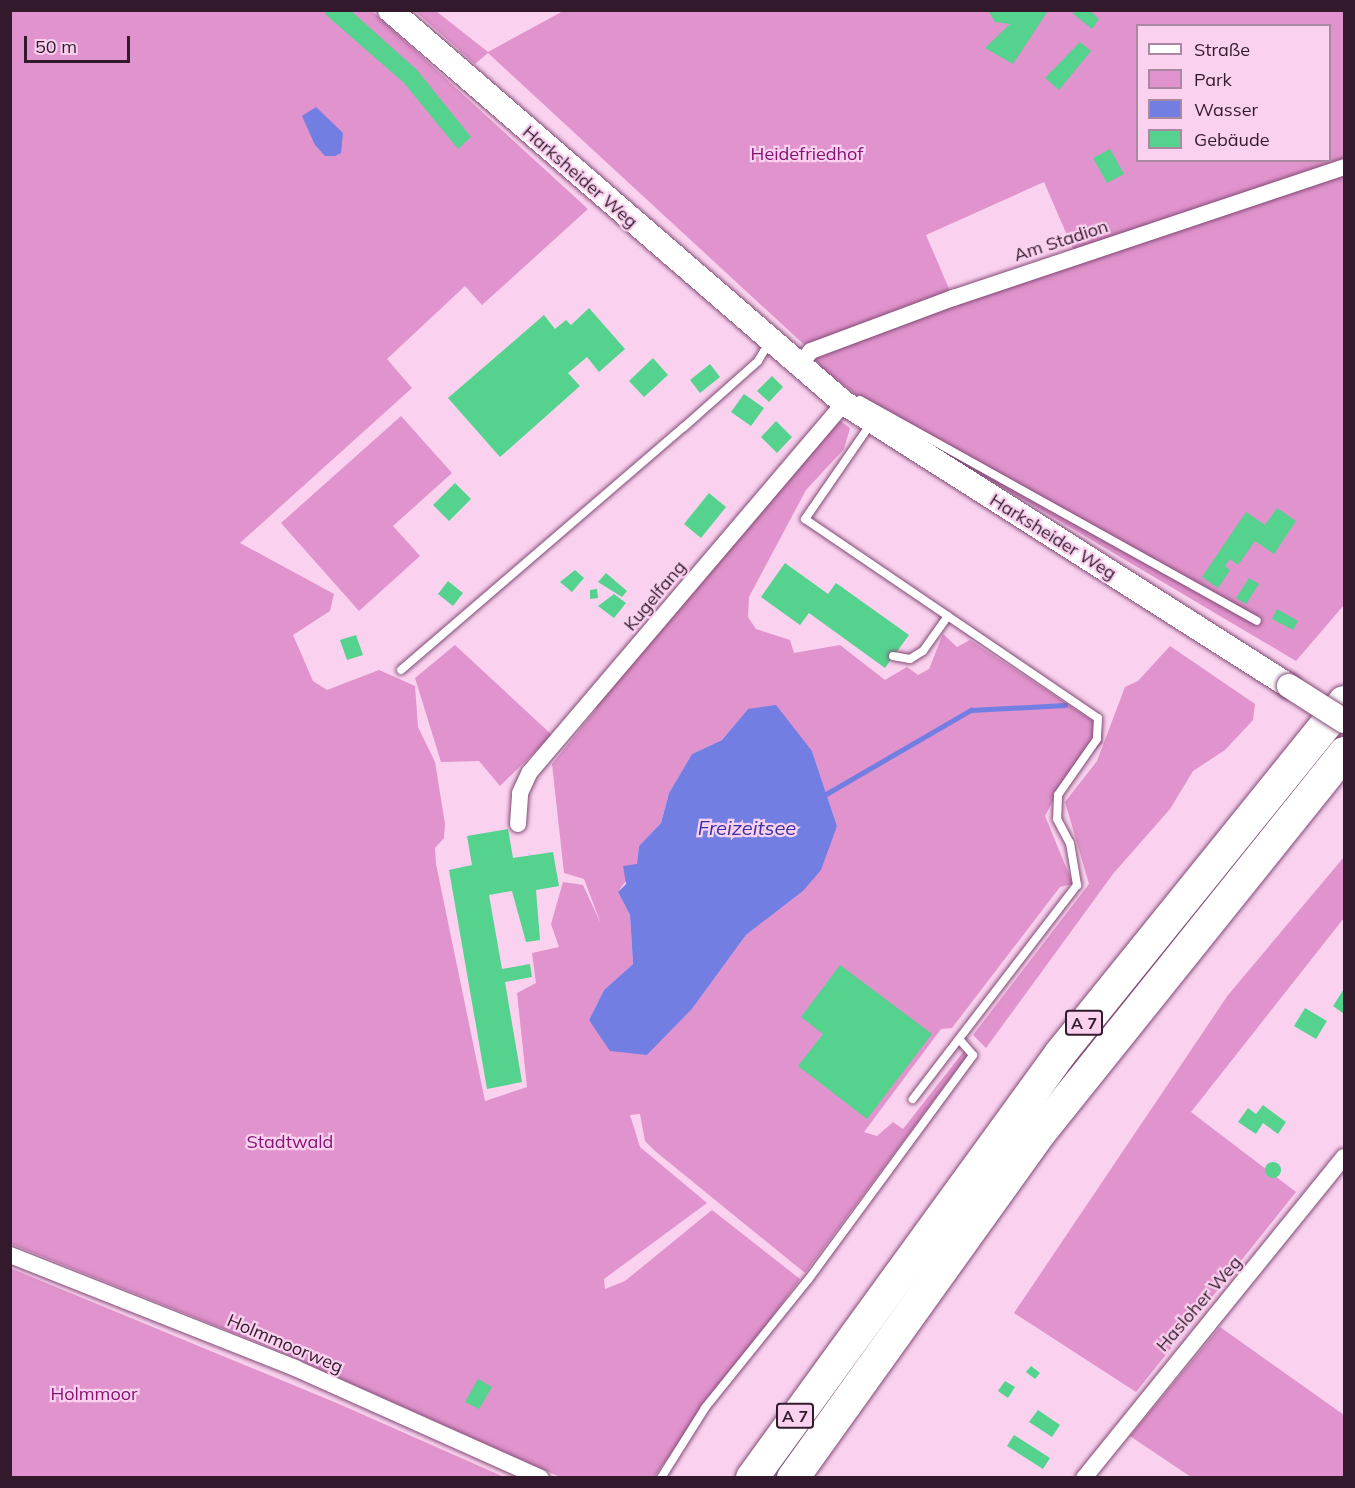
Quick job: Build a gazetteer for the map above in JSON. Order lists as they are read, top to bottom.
{
  "streets": {
    "highway": ["A 7"],
    "main road": ["Harksheider Weg"],
    "street": [
      "Am Stadion",
      "Kugelfang",
      "Hasloher Weg",
      "Holmmoorweg"
    ]
  },
  "crossings": [
    ["Harksheider Weg", "Am Stadion"],
    ["Harksheider Weg", "Kugelfang"]
  ],
  "water": ["Freizeitsee"],
  "parks": ["Heidefriedhof", "Stadtwald", "Holmmoor"],
  "legend": [
    "Straße",
    "Park",
    "Wasser",
    "Gebäude"
  ],
  "scale_bar": "50 m"
}
